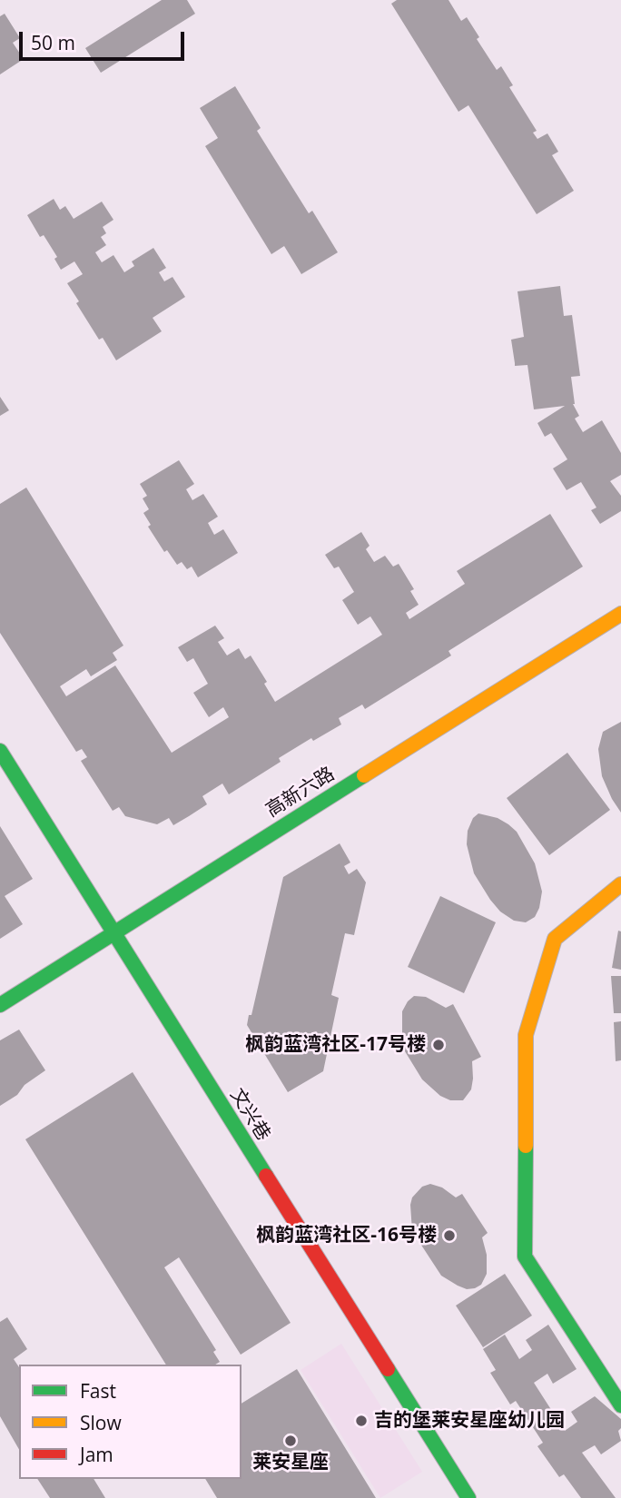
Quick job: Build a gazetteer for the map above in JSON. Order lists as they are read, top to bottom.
{
  "streets": {
    "street": ["高新六路", "文兴巷"]
  },
  "crossings": [
    ["高新六路", "文兴巷"]
  ],
  "places": [
    "枫韵蓝湾社区-17号楼",
    "枫韵蓝湾社区-16号楼",
    "吉的堡莱安星座幼儿园",
    "莱安星座"
  ],
  "legend": ["Fast", "Slow", "Jam"],
  "scale_bar": "50 m"
}
